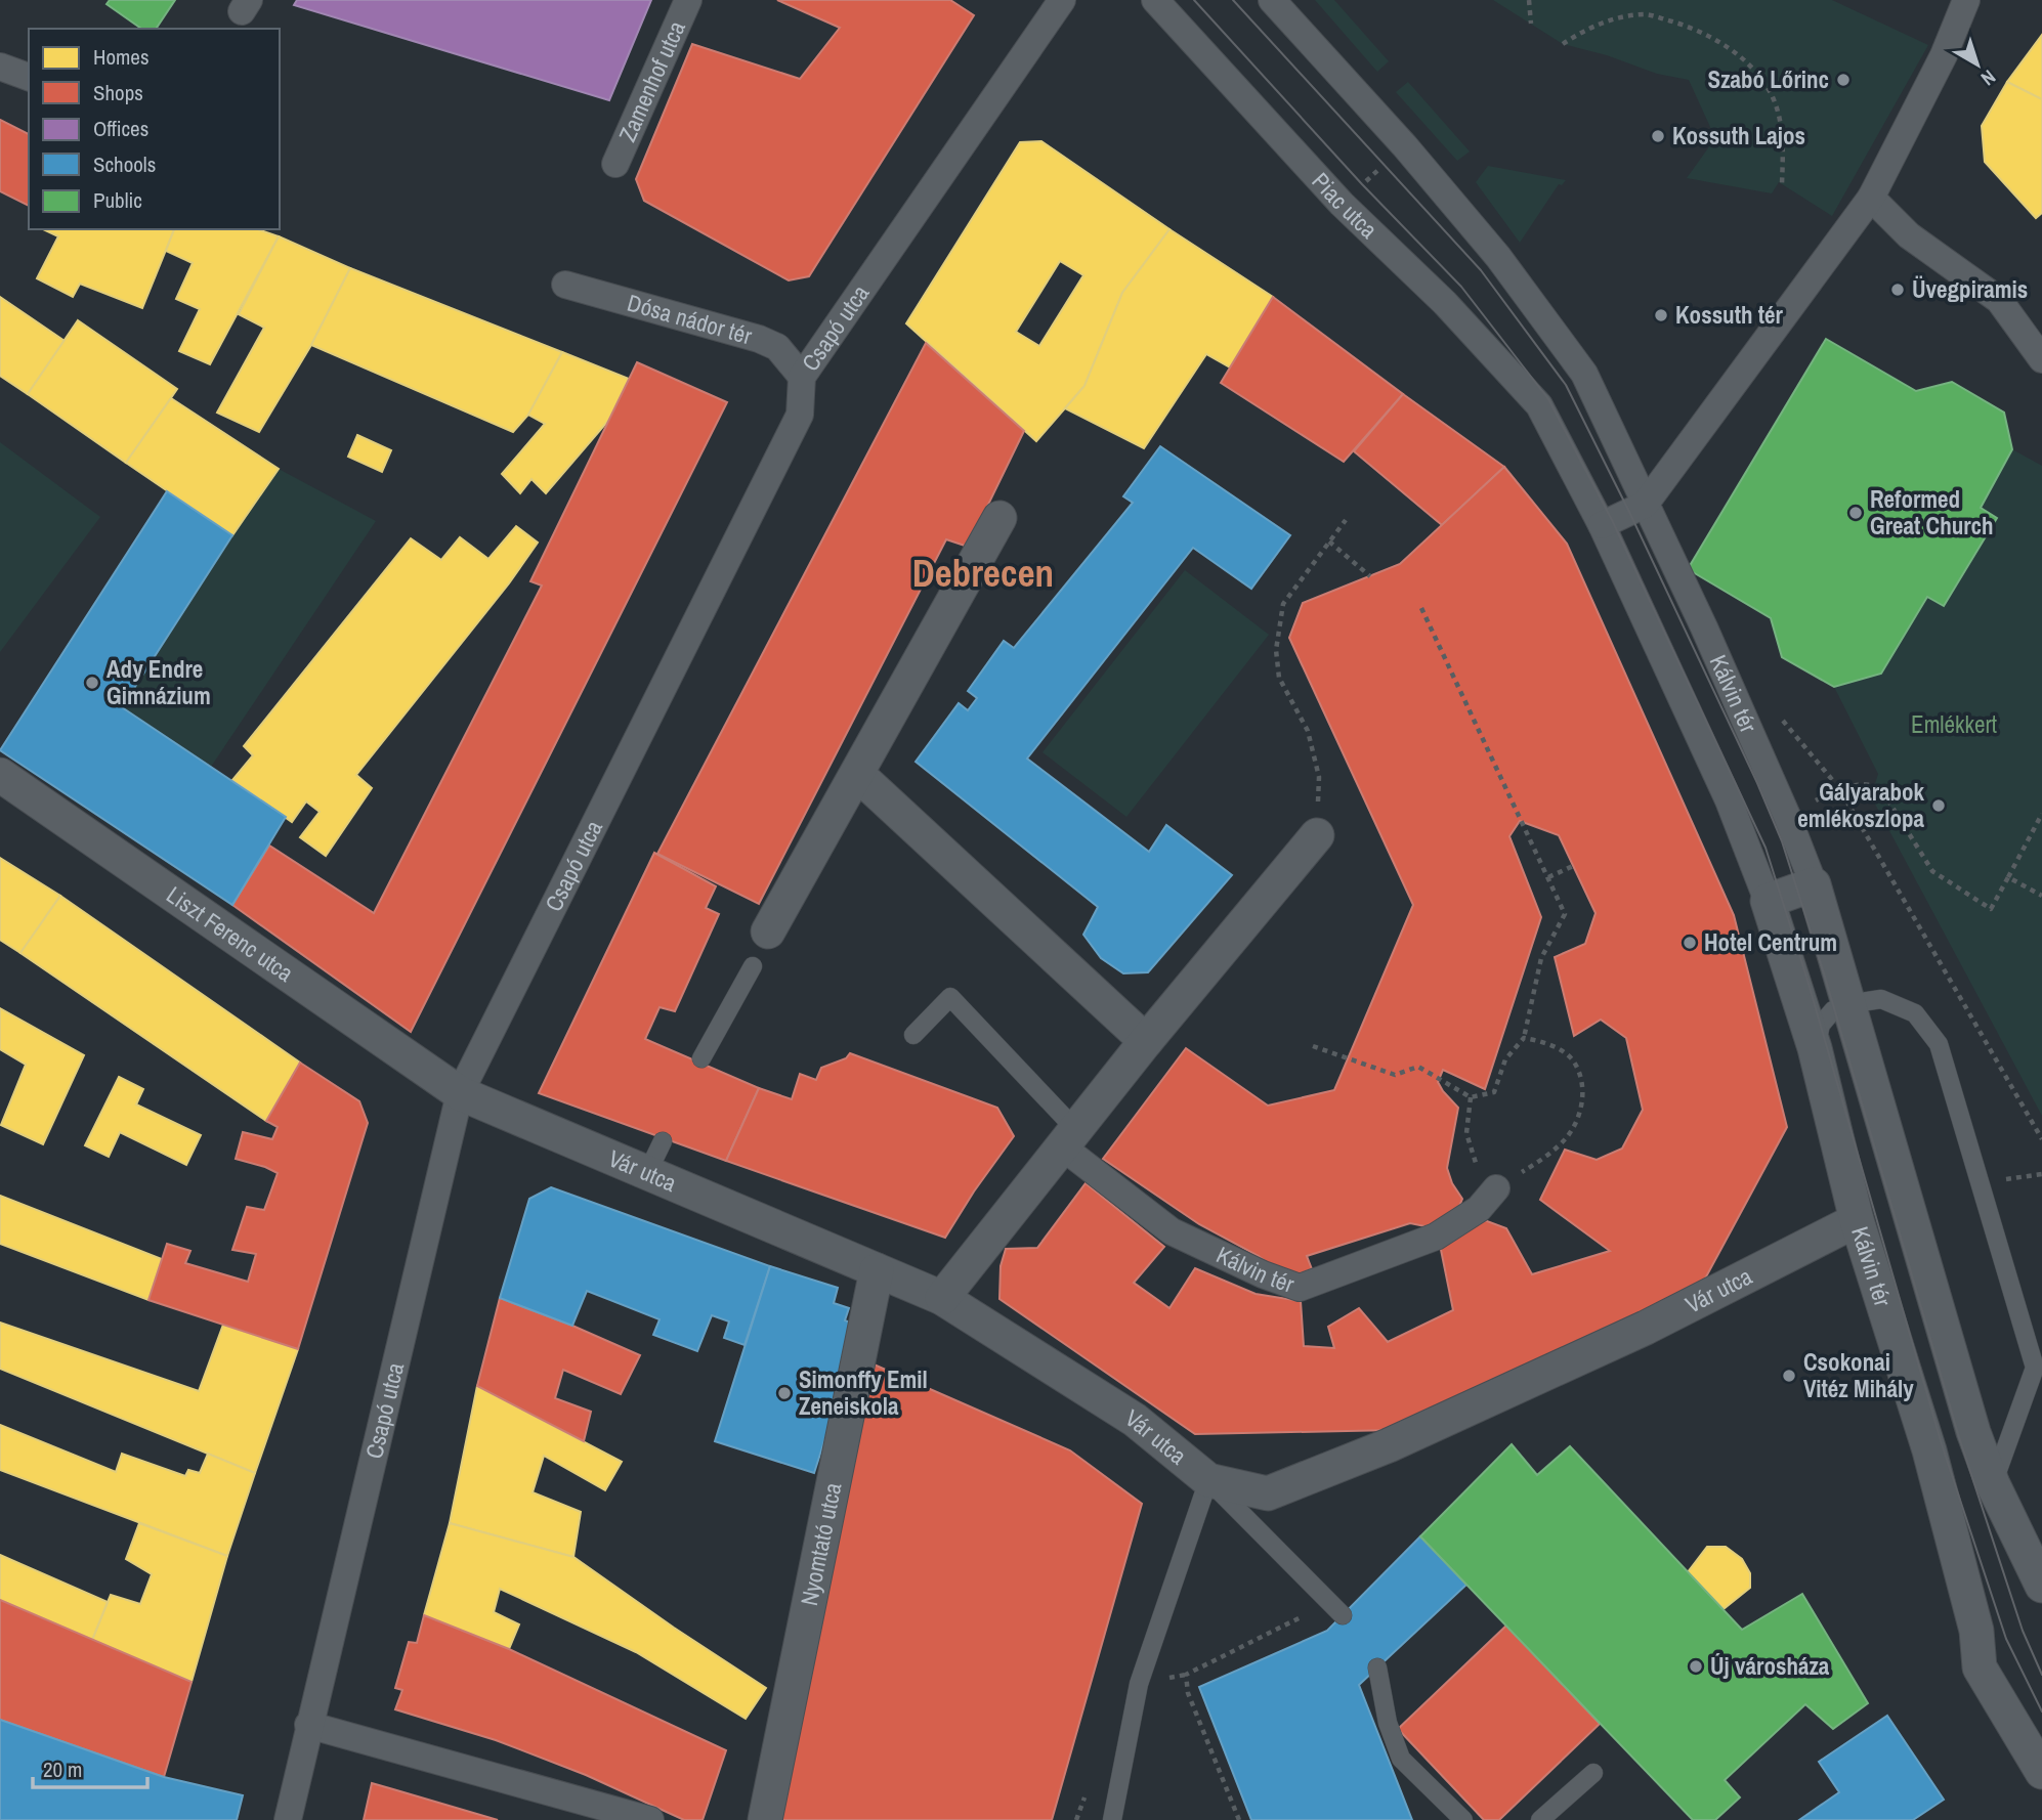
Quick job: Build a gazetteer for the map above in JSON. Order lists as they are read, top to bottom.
{
  "streets": {
    "street": [
      "Zamenhof utca",
      "Piac utca",
      "Dósa nádor tér",
      "Csapó utca",
      "Kálvin tér",
      "Liszt Ferenc utca",
      "Vár utca",
      "Nyomtató utca"
    ]
  },
  "crossings": [
    ["Piac utca", "Kálvin tér"],
    ["Dósa nádor tér", "Csapó utca"],
    ["Csapó utca", "Liszt Ferenc utca"],
    ["Csapó utca", "Vár utca"],
    ["Kálvin tér", "Vár utca"],
    ["Liszt Ferenc utca", "Vár utca"],
    ["Vár utca", "Nyomtató utca"]
  ],
  "districts": ["Debrecen"],
  "parks": ["Emlékkert"],
  "places": [
    "Szabó Lőrinc",
    "Kossuth Lajos",
    "Üvegpiramis",
    "Kossuth tér",
    "Reformed Great Church",
    "Ady Endre Gimnázium",
    "Gályarabok emlékoszlopa",
    "Hotel Centrum",
    "Csokonai Vitéz Mihály",
    "Simonffy Emil Zeneiskola",
    "Új városháza"
  ],
  "legend": [
    "Homes",
    "Shops",
    "Offices",
    "Schools",
    "Public"
  ],
  "scale_bar": "20 m",
  "north": "bottom right"
}
